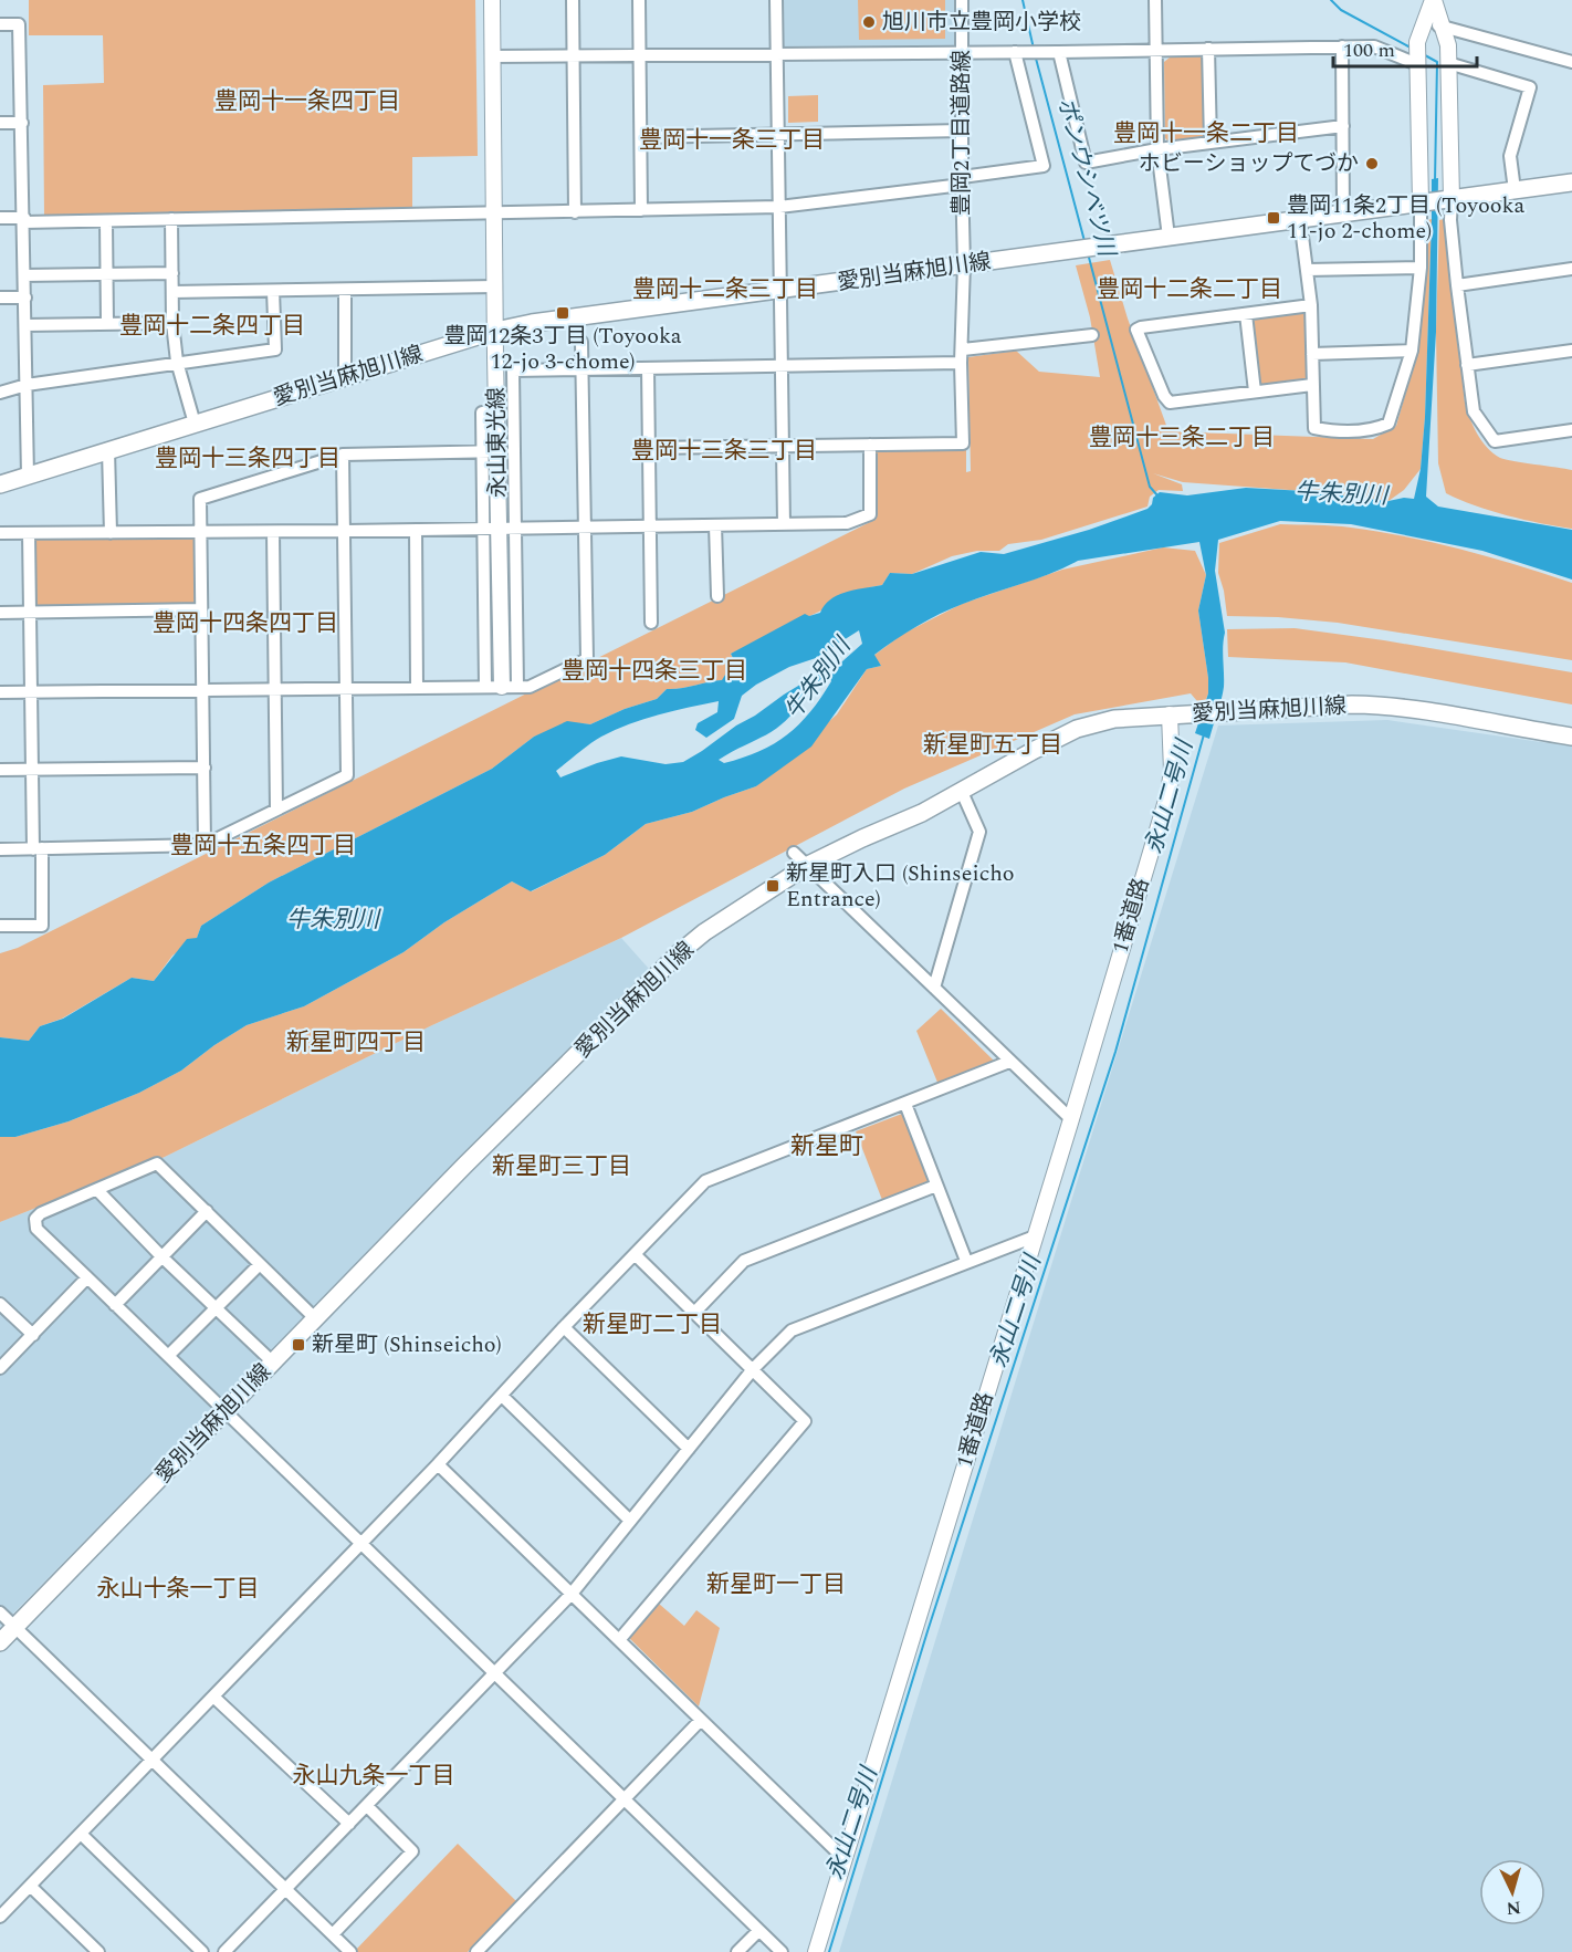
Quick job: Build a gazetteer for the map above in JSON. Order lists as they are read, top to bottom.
{
  "streets": {
    "main road": ["愛別当麻旭川線"],
    "street": ["豊岡2丁目道路線", "永山東光線", "1番道路"]
  },
  "crossings": [
    ["豊岡2丁目道路線", "愛別当麻旭川線"],
    ["愛別当麻旭川線", "永山東光線"],
    ["愛別当麻旭川線", "1番道路"]
  ],
  "districts": [
    "豊岡十一条四丁目",
    "豊岡十一条二丁目",
    "豊岡十一条三丁目",
    "豊岡十二条三丁目",
    "豊岡十二条二丁目",
    "豊岡十二条四丁目",
    "豊岡十三条二丁目",
    "豊岡十三条三丁目",
    "豊岡十三条四丁目",
    "豊岡十四条四丁目",
    "豊岡十四条三丁目",
    "新星町五丁目",
    "豊岡十五条四丁目",
    "新星町四丁目",
    "新星町",
    "新星町三丁目",
    "新星町二丁目",
    "新星町一丁目",
    "永山十条一丁目",
    "永山九条一丁目"
  ],
  "water": ["ポンウシベツ川", "牛朱別川", "永山二号川"],
  "places": {
    "other": ["旭川市立豊岡小学校", "ホビーショップてづか"],
    "transit": [
      "豊岡11条2丁目 (Toyooka 11-jo 2-chome)",
      "豊岡12条3丁目 (Toyooka 12-jo 3-chome)",
      "新星町入口 (Shinseicho Entrance)",
      "新星町 (Shinseicho)"
    ]
  },
  "scale_bar": "100 m",
  "north": "bottom"
}
